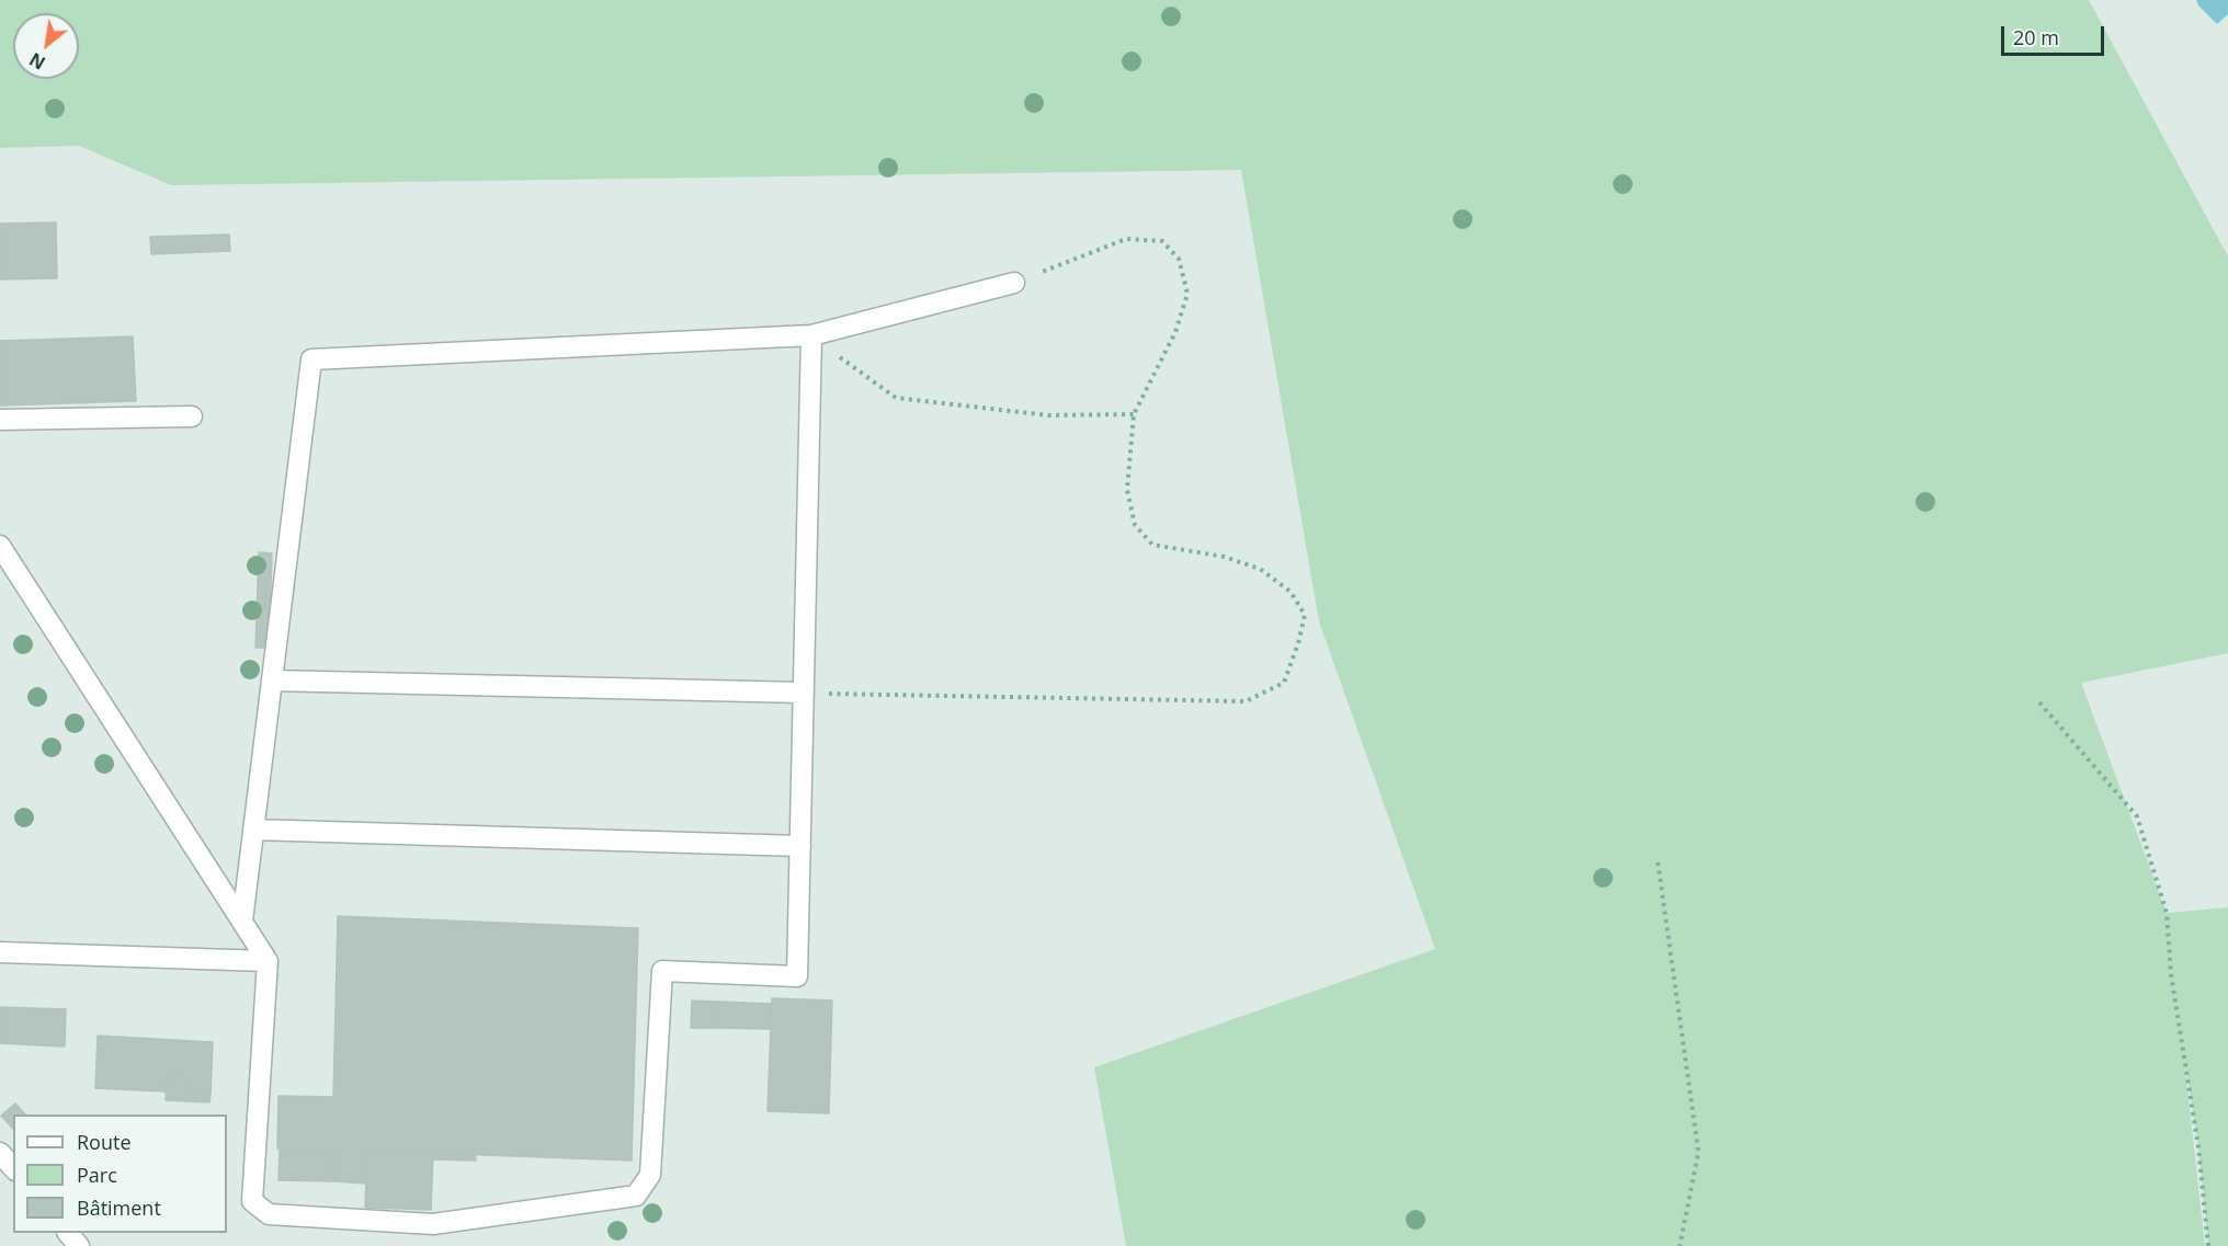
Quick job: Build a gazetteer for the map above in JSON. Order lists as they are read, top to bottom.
{
  "legend": ["Route", "Parc", "Bâtiment"],
  "scale_bar": "20 m",
  "north": "bottom left"
}
